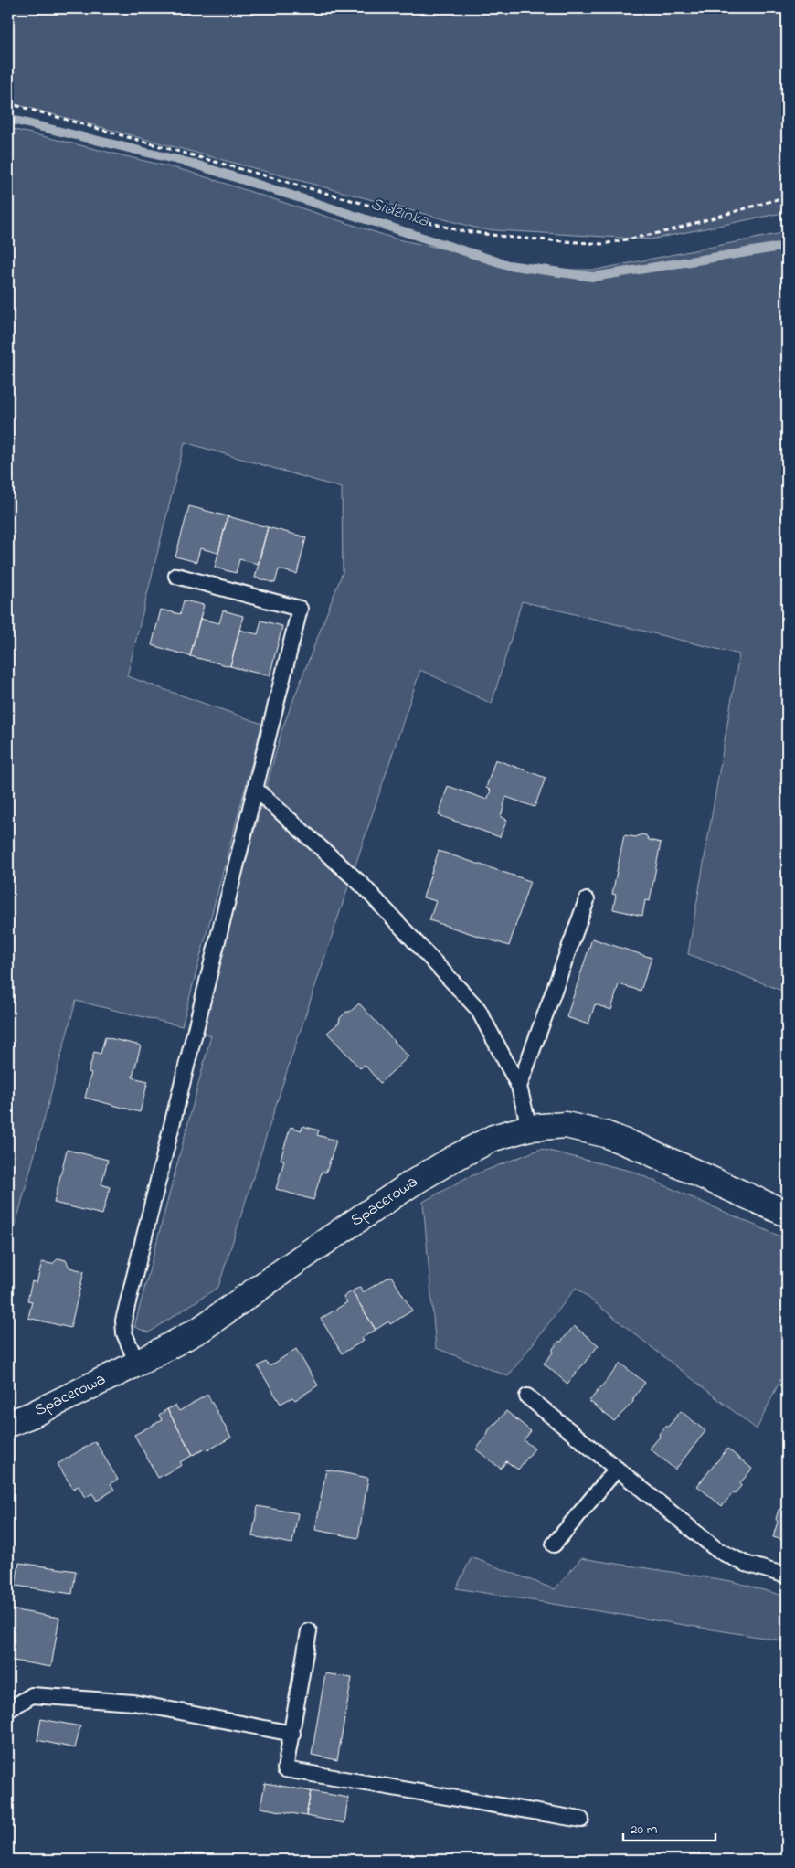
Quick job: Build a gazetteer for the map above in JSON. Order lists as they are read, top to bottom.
{
  "streets": {
    "street": ["Spacerowa"]
  },
  "water": ["Sidzinka"],
  "scale_bar": "20 m"
}
